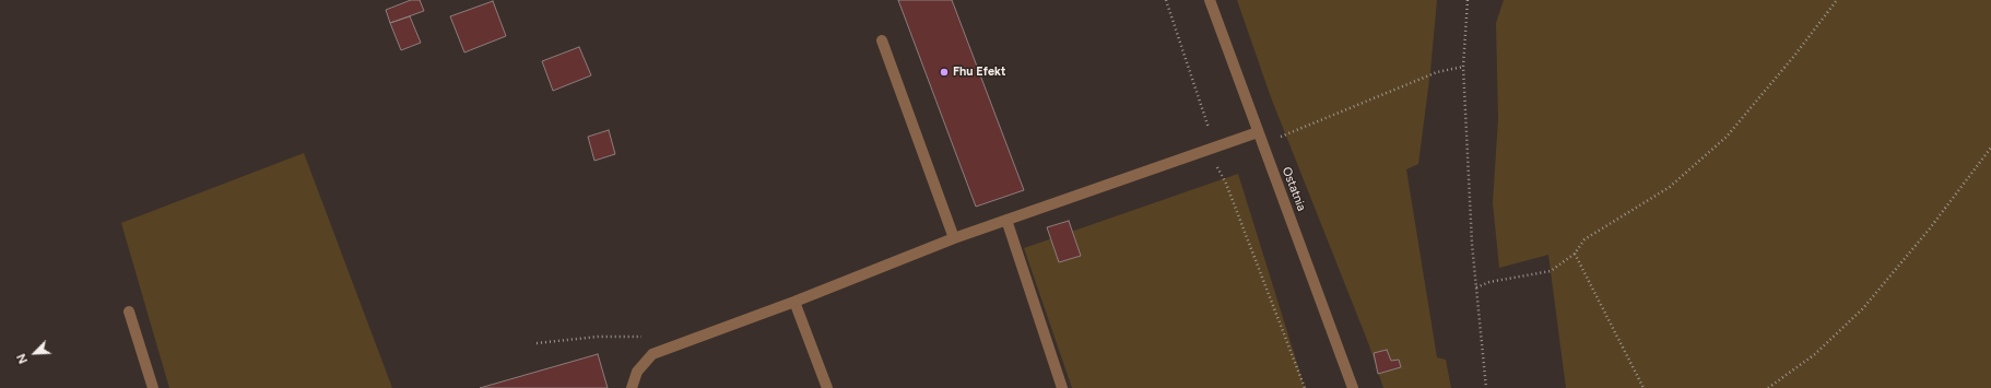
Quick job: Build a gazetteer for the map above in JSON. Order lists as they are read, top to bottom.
{
  "streets": {
    "street": ["Ostatnia"]
  },
  "places": ["Fhu Efekt"],
  "north": "bottom left"
}
